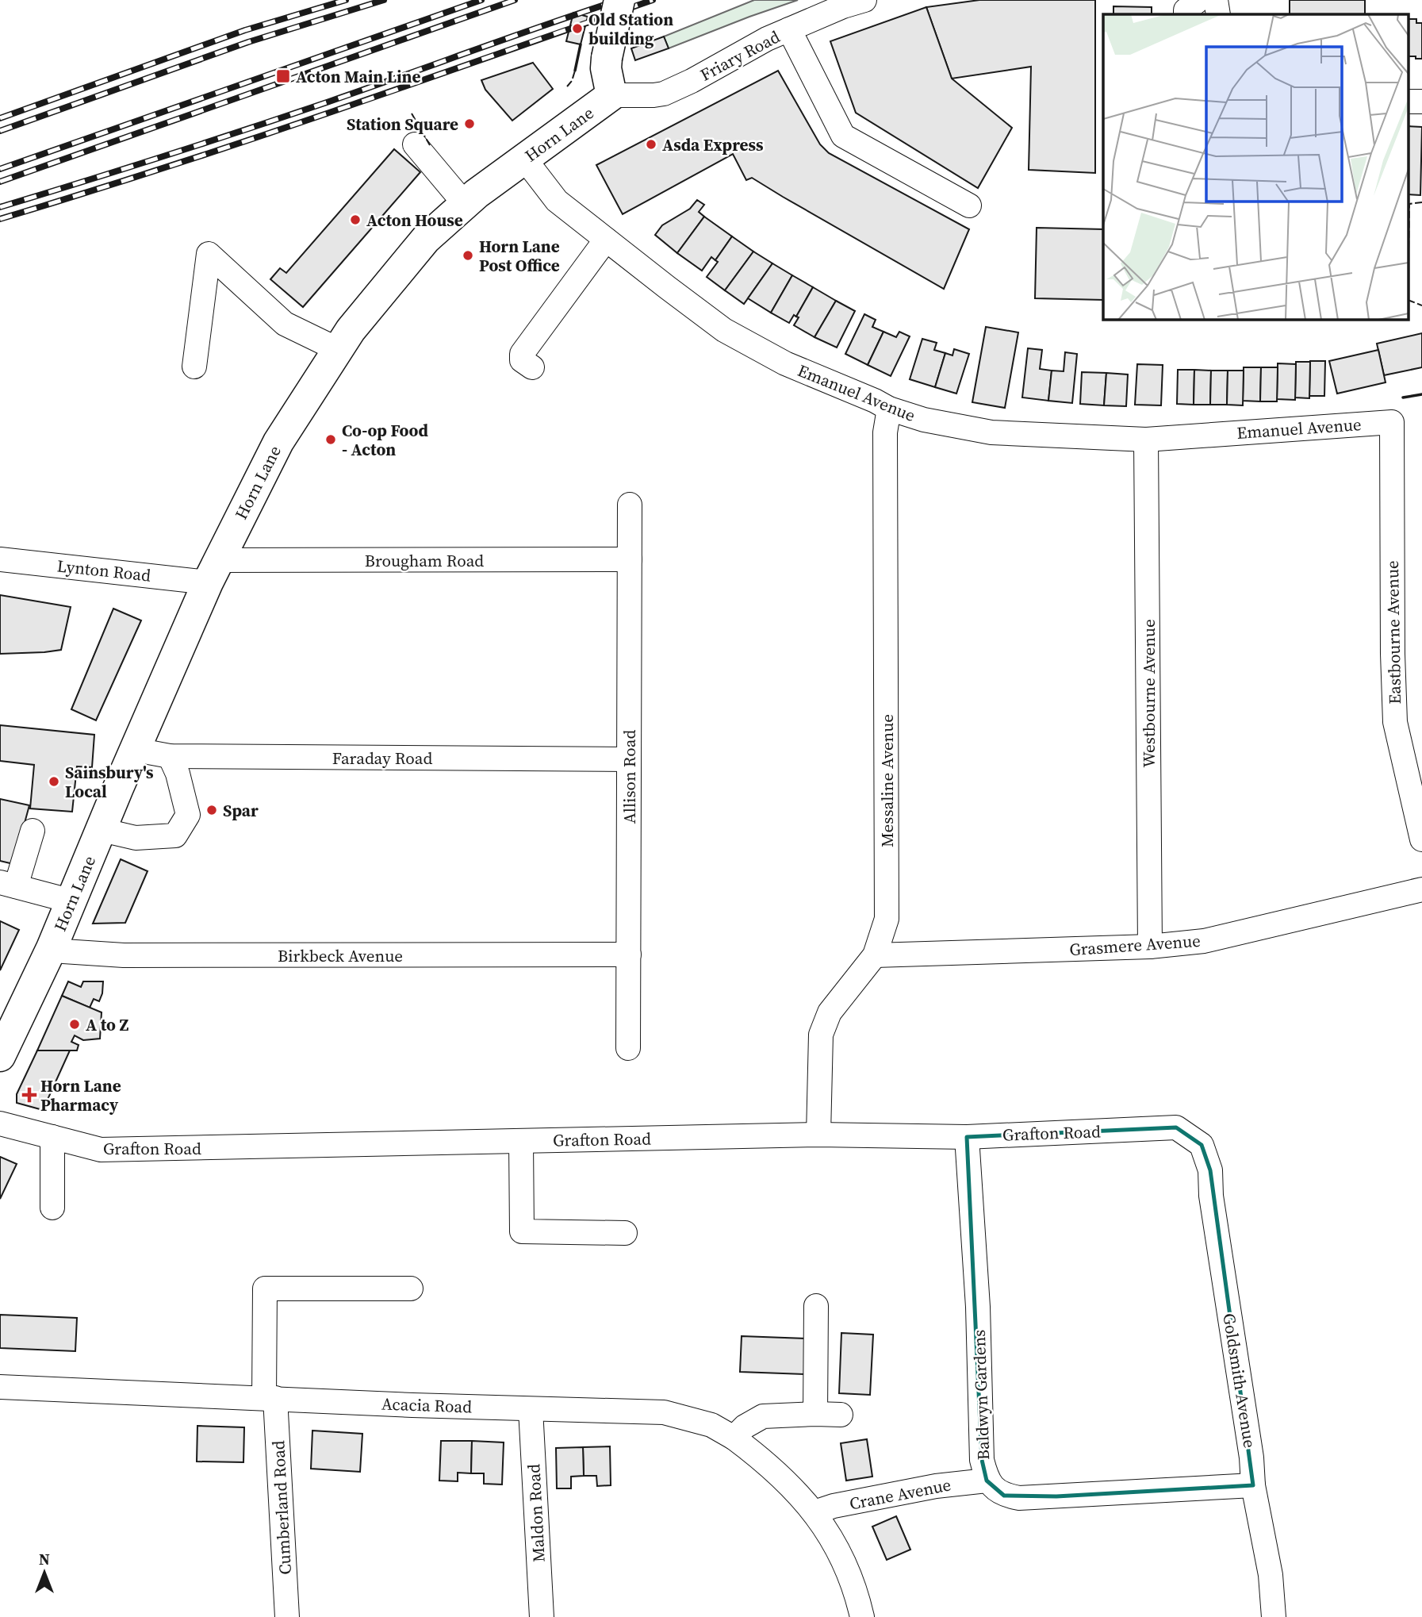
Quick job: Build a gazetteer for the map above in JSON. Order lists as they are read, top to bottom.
{
  "streets": {
    "main road": ["Horn Lane"],
    "street": [
      "Friary Road",
      "Emanuel Avenue",
      "Brougham Road",
      "Lynton Road",
      "Eastbourne Avenue",
      "Westbourne Avenue",
      "Faraday Road",
      "Allison Road",
      "Messaline Avenue",
      "Grasmere Avenue",
      "Birkbeck Avenue",
      "Grafton Road",
      "Goldsmith Avenue",
      "Baldwyn Gardens",
      "Acacia Road",
      "Crane Avenue",
      "Cumberland Road",
      "Maldon Road"
    ]
  },
  "crossings": [
    ["Friary Road", "Horn Lane"],
    ["Horn Lane", "Emanuel Avenue"],
    ["Horn Lane", "Brougham Road"],
    ["Horn Lane", "Lynton Road"],
    ["Horn Lane", "Faraday Road"],
    ["Horn Lane", "Birkbeck Avenue"],
    ["Emanuel Avenue", "Eastbourne Avenue"],
    ["Emanuel Avenue", "Westbourne Avenue"],
    ["Emanuel Avenue", "Messaline Avenue"],
    ["Brougham Road", "Lynton Road"],
    ["Brougham Road", "Allison Road"],
    ["Westbourne Avenue", "Grasmere Avenue"],
    ["Faraday Road", "Allison Road"],
    ["Allison Road", "Birkbeck Avenue"],
    ["Messaline Avenue", "Grasmere Avenue"],
    ["Messaline Avenue", "Grafton Road"],
    ["Grafton Road", "Goldsmith Avenue"],
    ["Grafton Road", "Baldwyn Gardens"],
    ["Goldsmith Avenue", "Baldwyn Gardens"],
    ["Baldwyn Gardens", "Crane Avenue"],
    ["Acacia Road", "Crane Avenue"],
    ["Acacia Road", "Cumberland Road"],
    ["Acacia Road", "Maldon Road"]
  ],
  "places": {
    "other": [
      "Old Station building",
      "Station Square",
      "Asda Express",
      "Acton House",
      "Horn Lane Post Office",
      "Co-op Food - Acton",
      "Sainsbury's Local",
      "Spar",
      "A to Z"
    ],
    "transit": ["Acton Main Line"],
    "health": ["Horn Lane Pharmacy"]
  },
  "north": "top"
}
